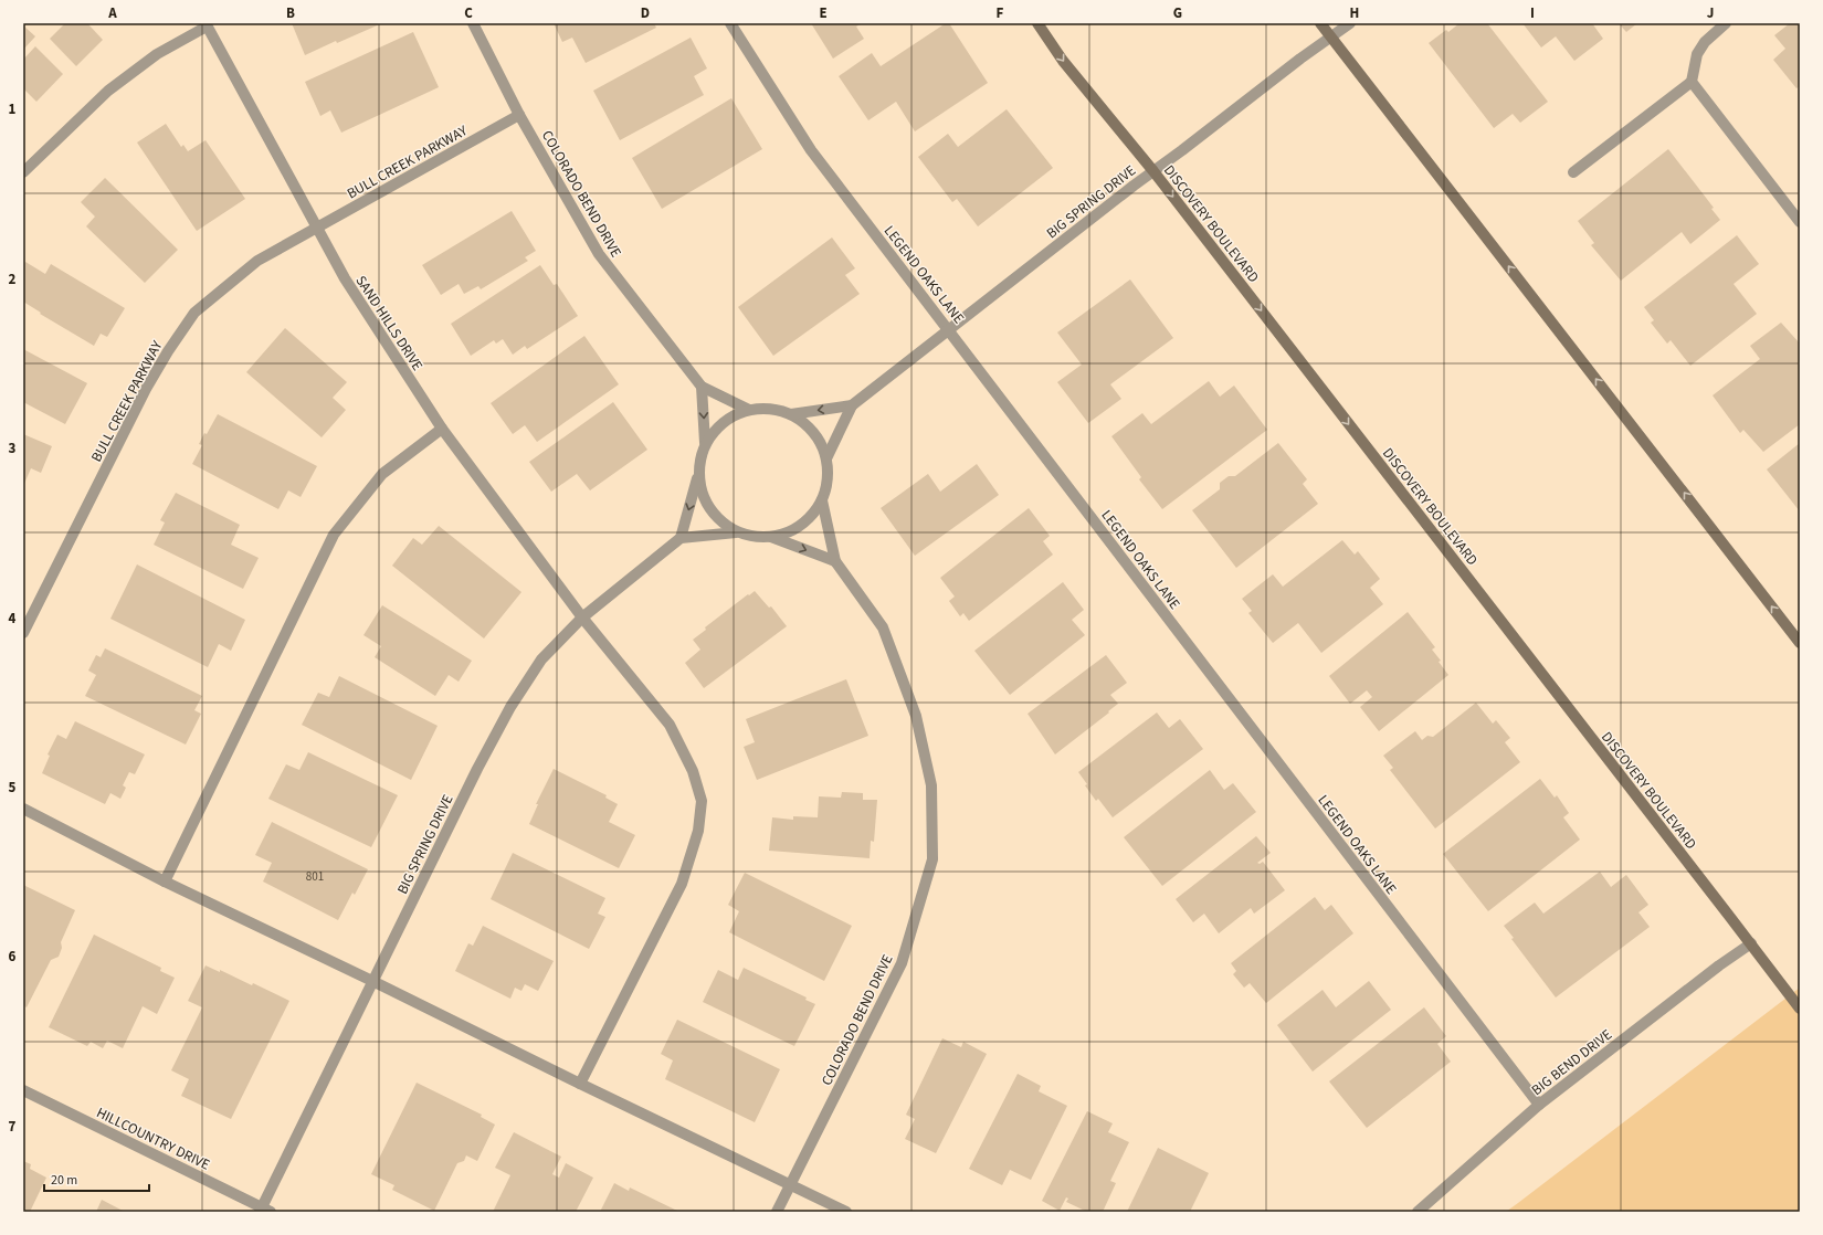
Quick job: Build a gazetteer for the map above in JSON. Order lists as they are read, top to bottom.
{
  "streets": {
    "street": [
      "BULL CREEK PARKWAY",
      "COLORADO BEND DRIVE",
      "BIG SPRING DRIVE",
      "DISCOVERY BOULEVARD",
      "LEGEND OAKS LANE",
      "SAND HILLS DRIVE",
      "BIG BEND DRIVE",
      "HILLCOUNTRY DRIVE"
    ]
  },
  "crossings": [
    ["BULL CREEK PARKWAY", "COLORADO BEND DRIVE"],
    ["BULL CREEK PARKWAY", "SAND HILLS DRIVE"],
    ["COLORADO BEND DRIVE", "BIG SPRING DRIVE"],
    ["BIG SPRING DRIVE", "DISCOVERY BOULEVARD"],
    ["BIG SPRING DRIVE", "LEGEND OAKS LANE"],
    ["BIG SPRING DRIVE", "SAND HILLS DRIVE"],
    ["BIG SPRING DRIVE", "HILLCOUNTRY DRIVE"],
    ["DISCOVERY BOULEVARD", "BIG BEND DRIVE"],
    ["LEGEND OAKS LANE", "BIG BEND DRIVE"]
  ],
  "one_way": ["DISCOVERY BOULEVARD"],
  "house_numbers": ["801"],
  "scale_bar": "20 m",
  "grid": {
    "columns": [
      "A",
      "B",
      "C",
      "D",
      "E",
      "F",
      "G",
      "H",
      "I",
      "J"
    ],
    "rows": [
      "1",
      "2",
      "3",
      "4",
      "5",
      "6",
      "7"
    ]
  }
}
